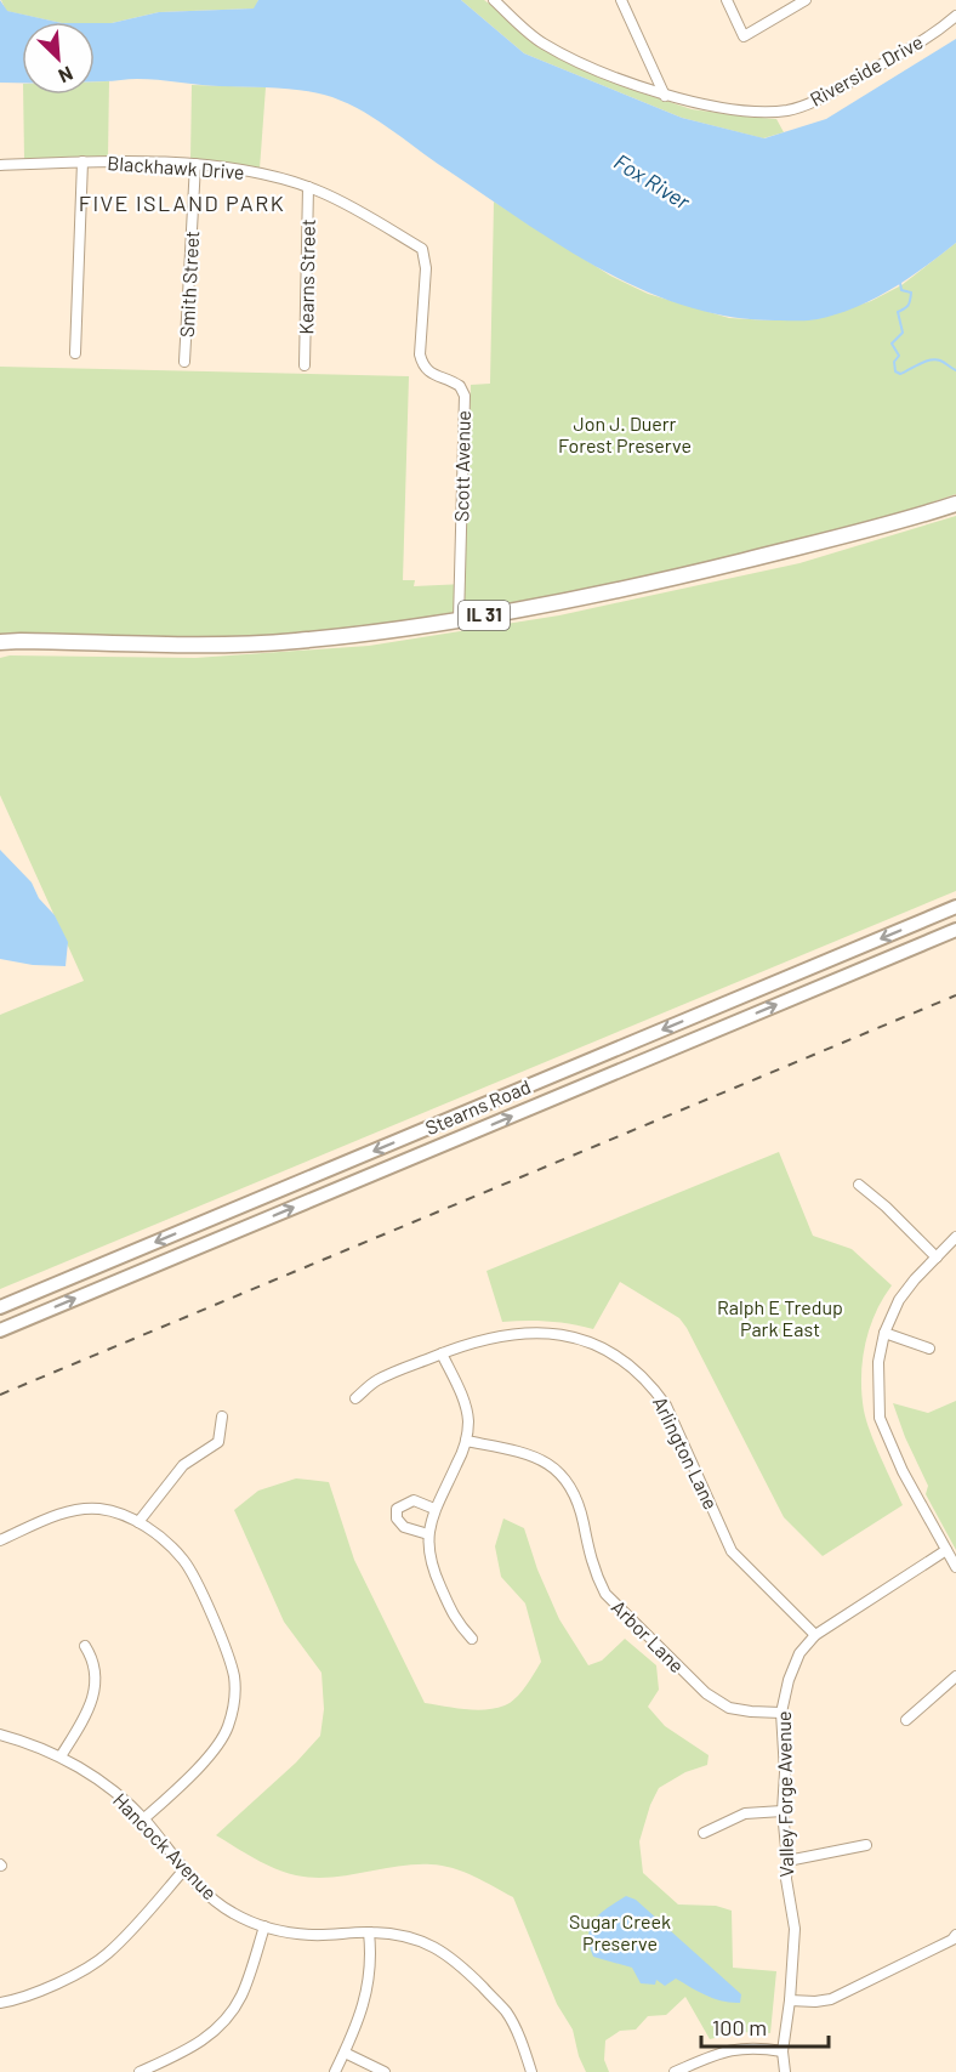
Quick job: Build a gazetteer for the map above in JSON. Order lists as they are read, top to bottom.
{
  "streets": {
    "main road": ["IL 31", "Stearns Road"],
    "street": [
      "Riverside Drive",
      "Blackhawk Drive",
      "Kearns Street",
      "Smith Street",
      "Scott Avenue",
      "Arlington Lane",
      "Arbor Lane",
      "Valley Forge Avenue",
      "Hancock Avenue"
    ]
  },
  "crossings": [
    ["Blackhawk Drive", "Kearns Street"],
    ["Blackhawk Drive", "Smith Street"],
    ["Blackhawk Drive", "Scott Avenue"],
    ["Scott Avenue", "IL 31"],
    ["Arlington Lane", "Valley Forge Avenue"],
    ["Arbor Lane", "Valley Forge Avenue"]
  ],
  "districts": ["FIVE ISLAND PARK"],
  "water": ["Fox River"],
  "parks": ["Jon J. Duerr Forest Preserve", "Ralph E Tredup Park East", "Sugar Creek Preserve"],
  "scale_bar": "100 m",
  "north": "bottom right"
}
